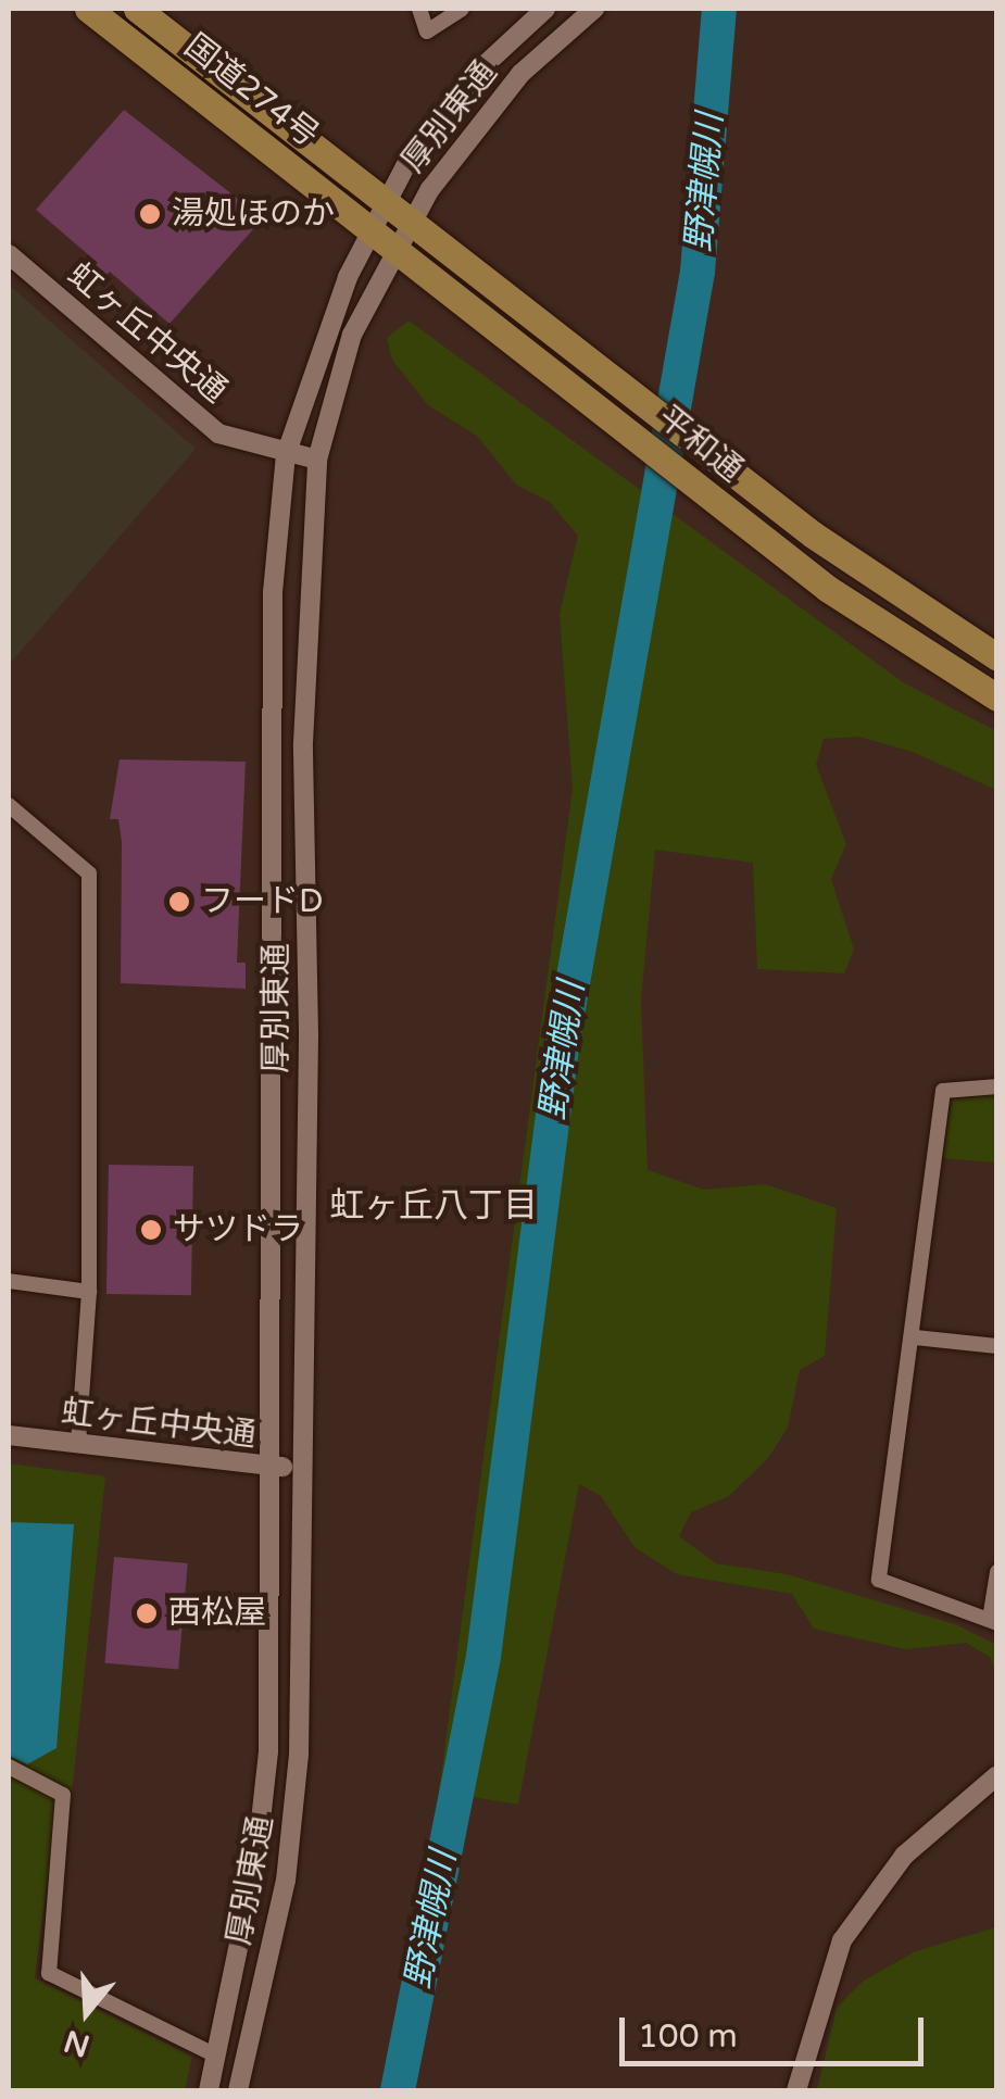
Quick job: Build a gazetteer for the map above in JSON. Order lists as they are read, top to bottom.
{
  "streets": {
    "highway": ["国道274号", "平和通"],
    "street": ["厚別東通", "虹ヶ丘中央通"]
  },
  "crossings": [
    ["国道274号", "厚別東通"],
    ["国道274号", "平和通"],
    ["厚別東通", "虹ヶ丘中央通"],
    ["厚別東通", "平和通"]
  ],
  "districts": ["虹ヶ丘八丁目"],
  "water": ["野津幌川"],
  "places": [
    "湯処ほのか",
    "フードD",
    "サツドラ",
    "西松屋"
  ],
  "scale_bar": "100 m",
  "north": "bottom"
}
